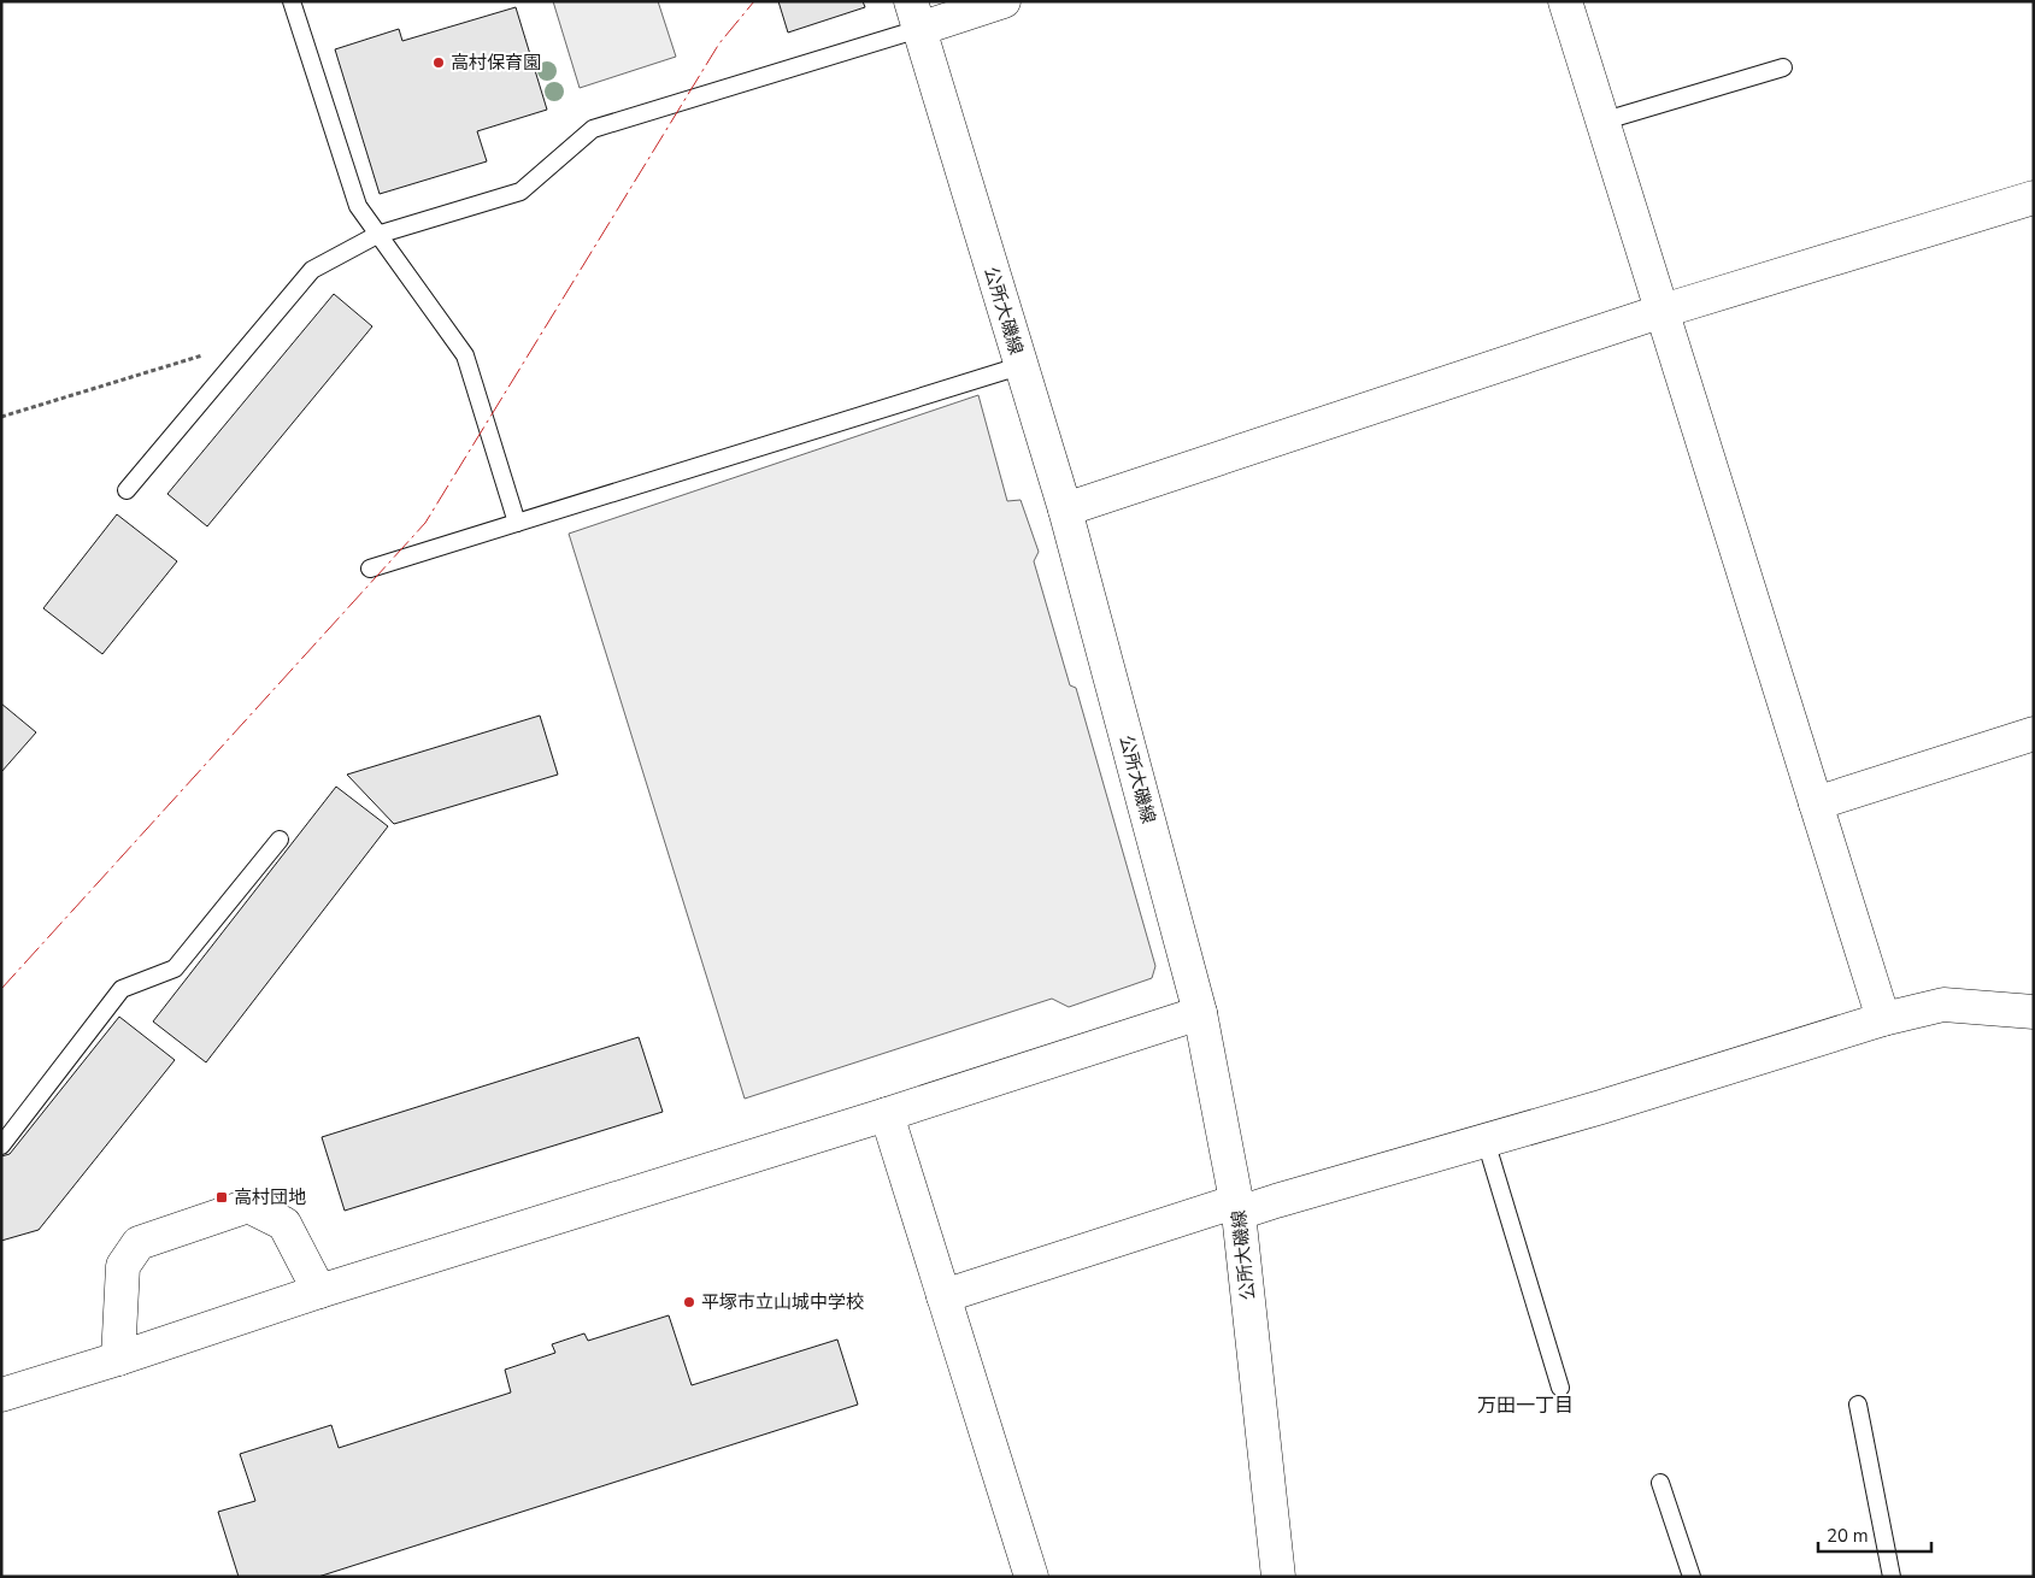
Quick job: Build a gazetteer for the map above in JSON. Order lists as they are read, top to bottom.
{
  "streets": {
    "street": ["公所大磯線"]
  },
  "districts": ["万田一丁目"],
  "places": {
    "other": ["高村保育園", "平塚市立山城中学校"],
    "transit": ["高村団地"]
  },
  "scale_bar": "20 m"
}
